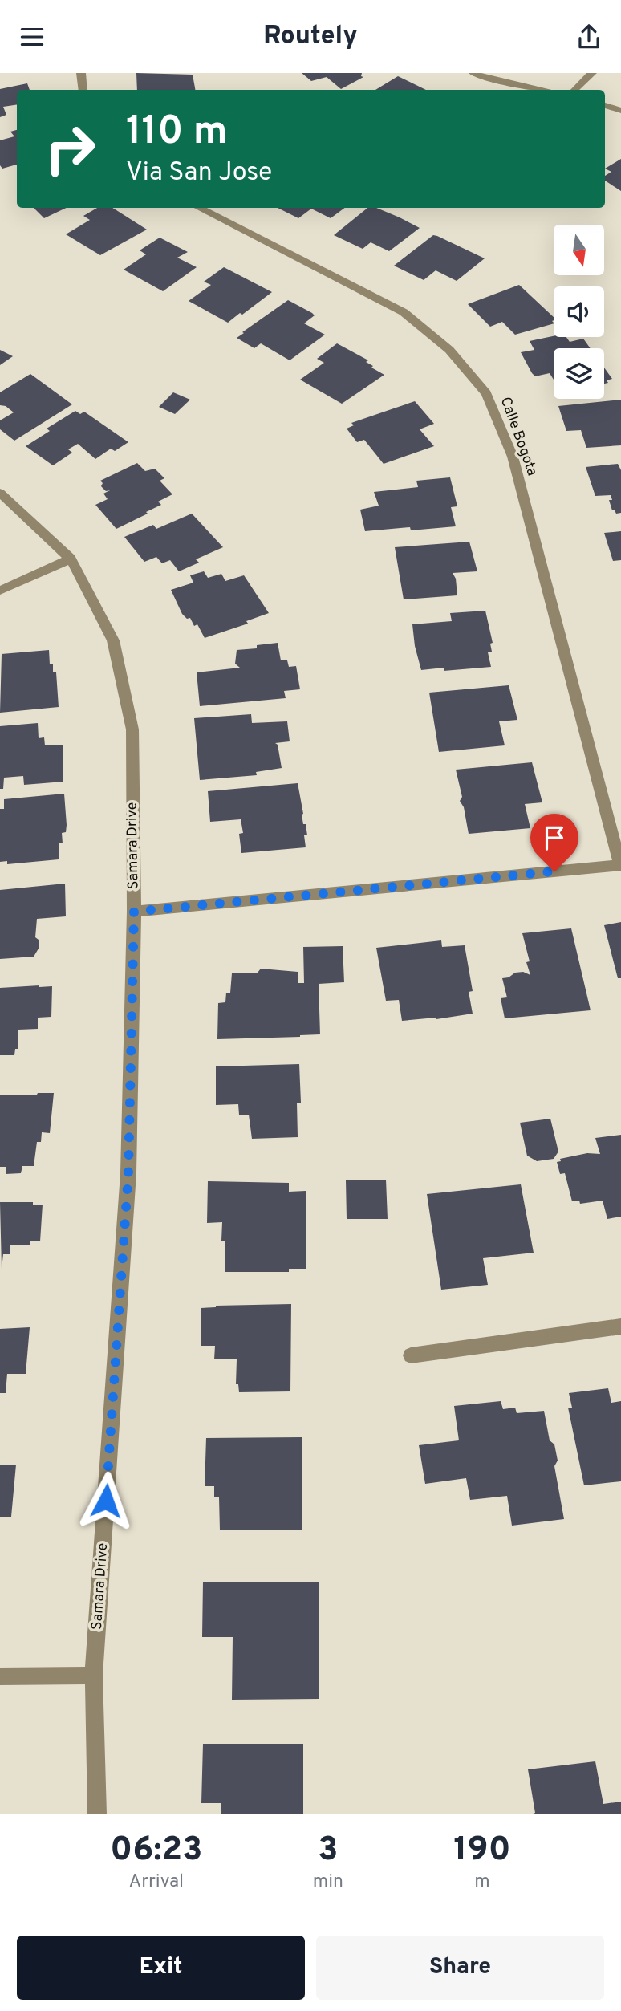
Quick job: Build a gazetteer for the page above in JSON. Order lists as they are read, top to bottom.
{
  "streets": {
    "street": ["Calle Bogota", "Samara Drive"]
  },
  "north": "bottom",
  "page": {
    "header": "Routely",
    "turn": ["110 m", "Via San Jose"],
    "eta": [
      "06:23",
      "Arrival",
      "3",
      "min",
      "190",
      "m"
    ],
    "buttons": ["Exit", "Share"]
  }
}
